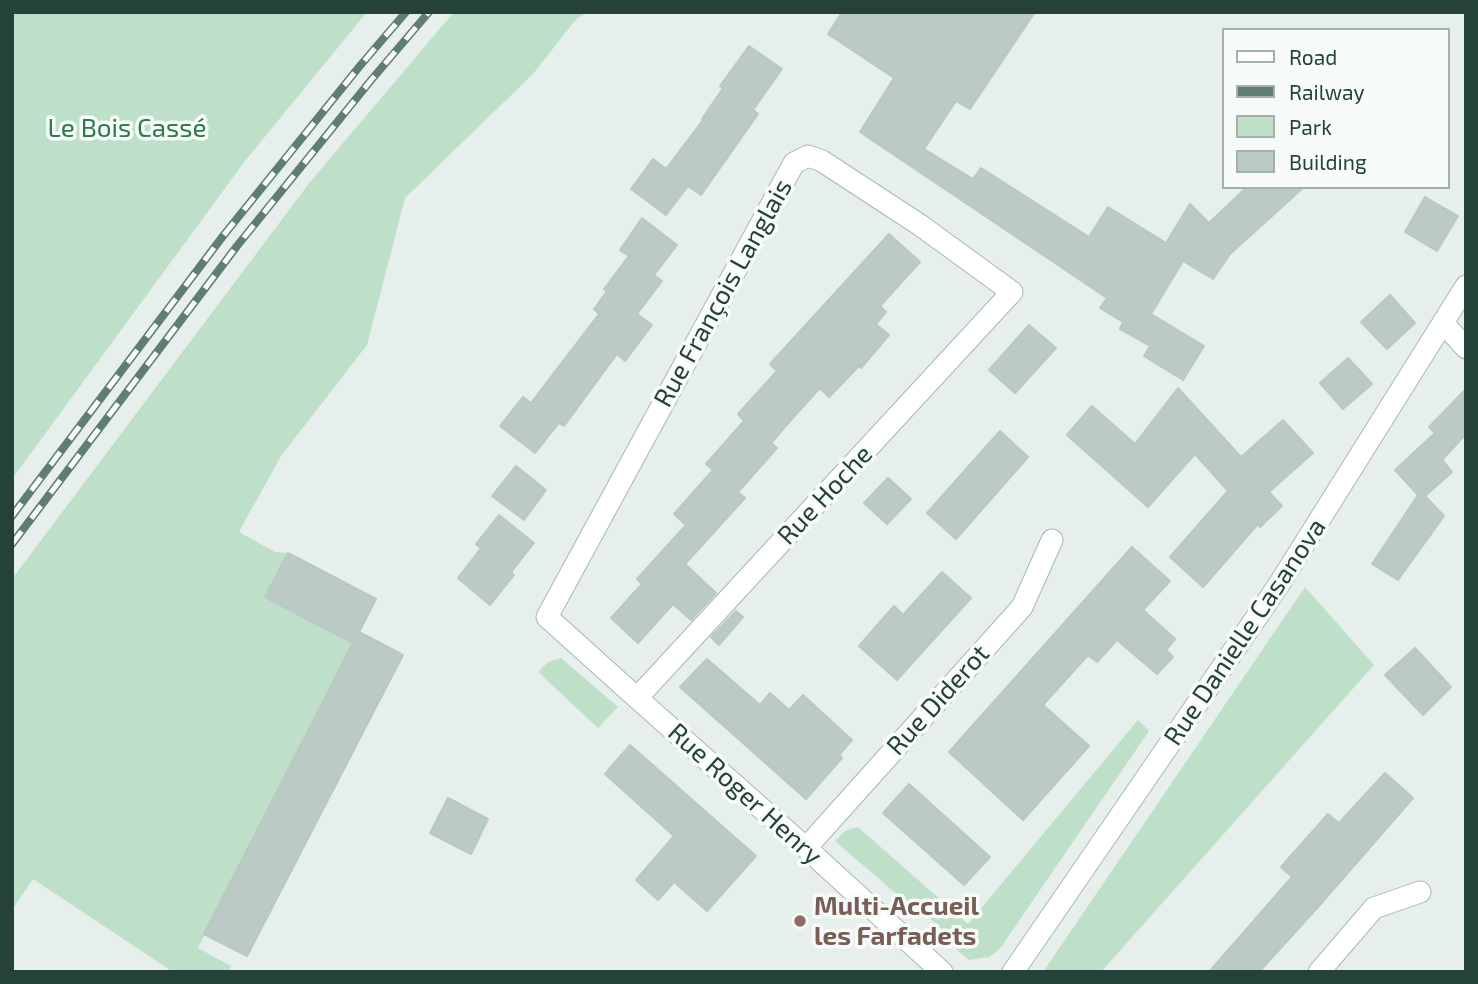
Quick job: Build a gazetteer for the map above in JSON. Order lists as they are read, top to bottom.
{
  "streets": {
    "street": [
      "Rue François Langlais",
      "Rue Hoche",
      "Rue Danielle Casanova",
      "Rue Diderot",
      "Rue Roger Henry"
    ]
  },
  "crossings": [
    ["Rue François Langlais", "Rue Hoche"],
    ["Rue François Langlais", "Rue Roger Henry"],
    ["Rue Hoche", "Rue Roger Henry"],
    ["Rue Diderot", "Rue Roger Henry"]
  ],
  "parks": ["Le Bois Cassé"],
  "places": ["Multi-Accueil les Farfadets"],
  "legend": [
    "Road",
    "Railway",
    "Park",
    "Building"
  ]
}
